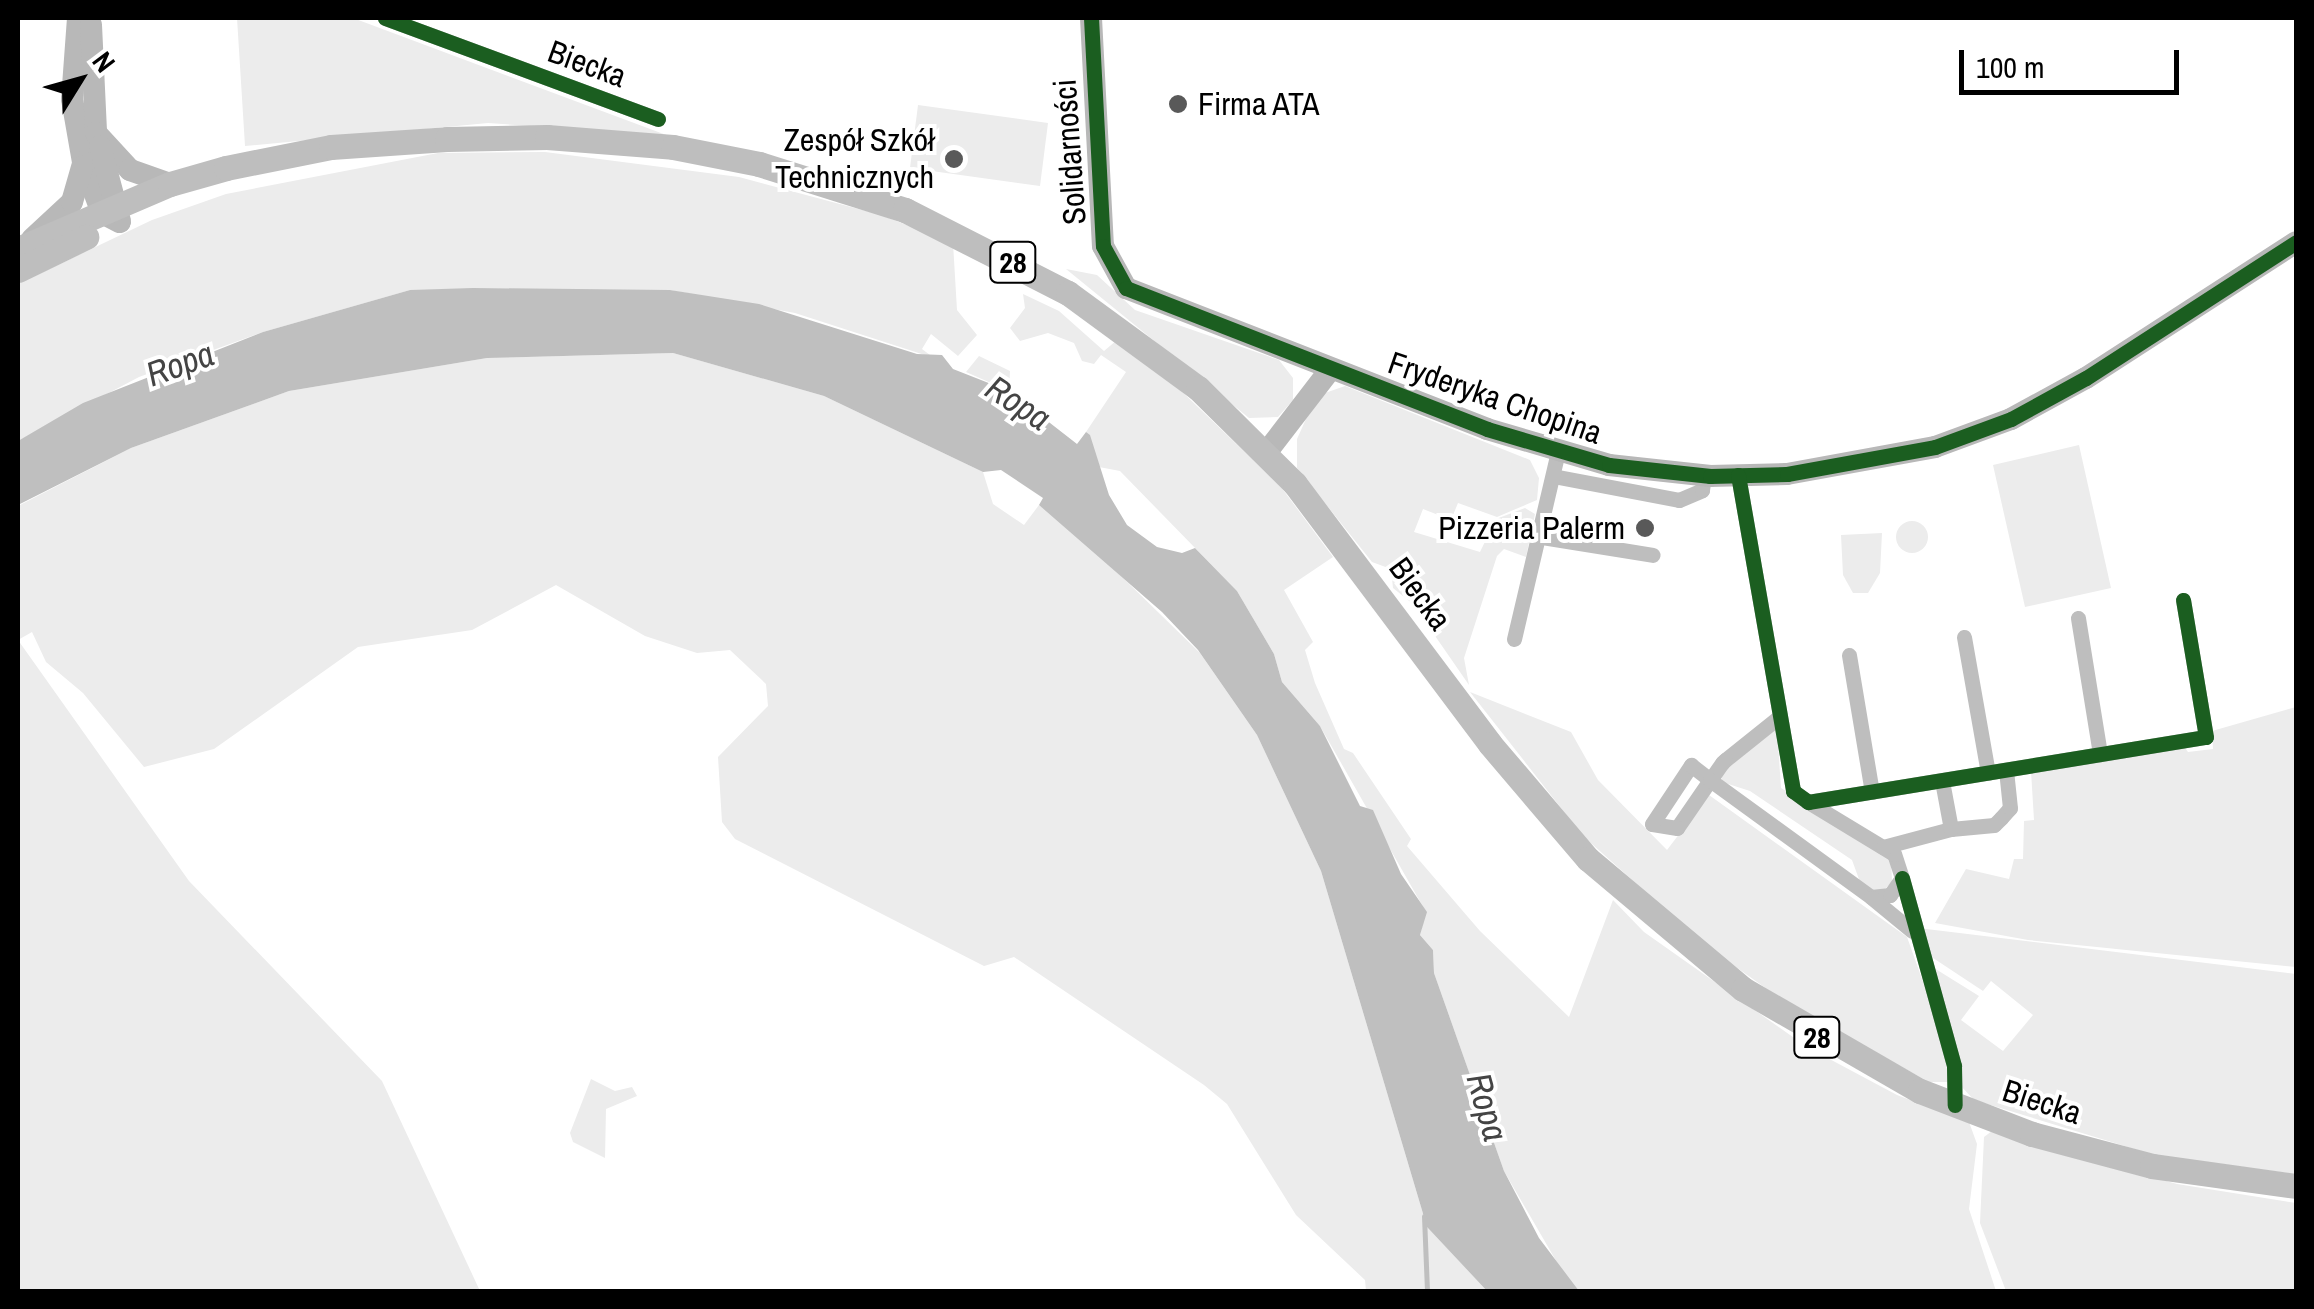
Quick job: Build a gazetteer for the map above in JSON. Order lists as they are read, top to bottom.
{
  "streets": {
    "main road": ["Biecka", "28"],
    "street": ["Solidarności", "Fryderyka Chopina"]
  },
  "crossings": [
    ["Biecka", "28"],
    ["Solidarności", "Fryderyka Chopina"]
  ],
  "water": ["Ropa"],
  "places": ["Firma ATA", "Zespół Szkół Technicznych", "Pizzeria Palerm"],
  "scale_bar": "100 m",
  "north": "top right"
}
